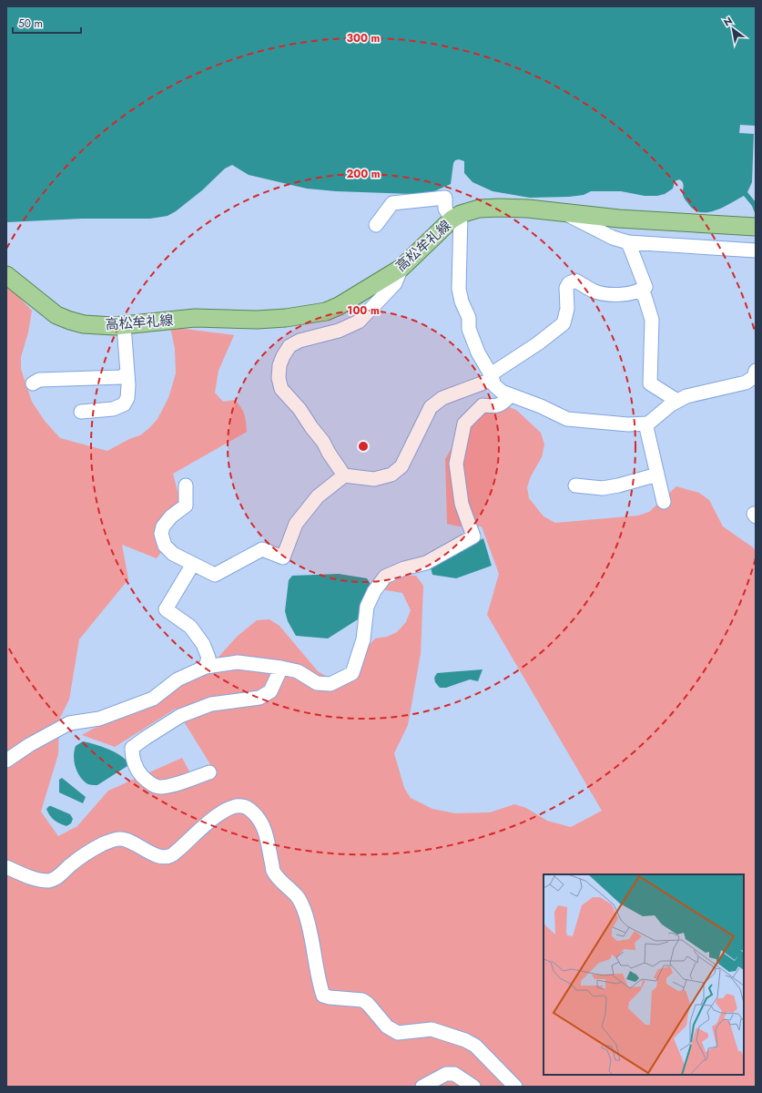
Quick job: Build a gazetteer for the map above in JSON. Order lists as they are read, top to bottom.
{
  "streets": {
    "main road": ["高松牟礼線"]
  },
  "scale_bar": "50 m",
  "north": "top left",
  "rings": ["300 m", "200 m", "100 m"]
}
